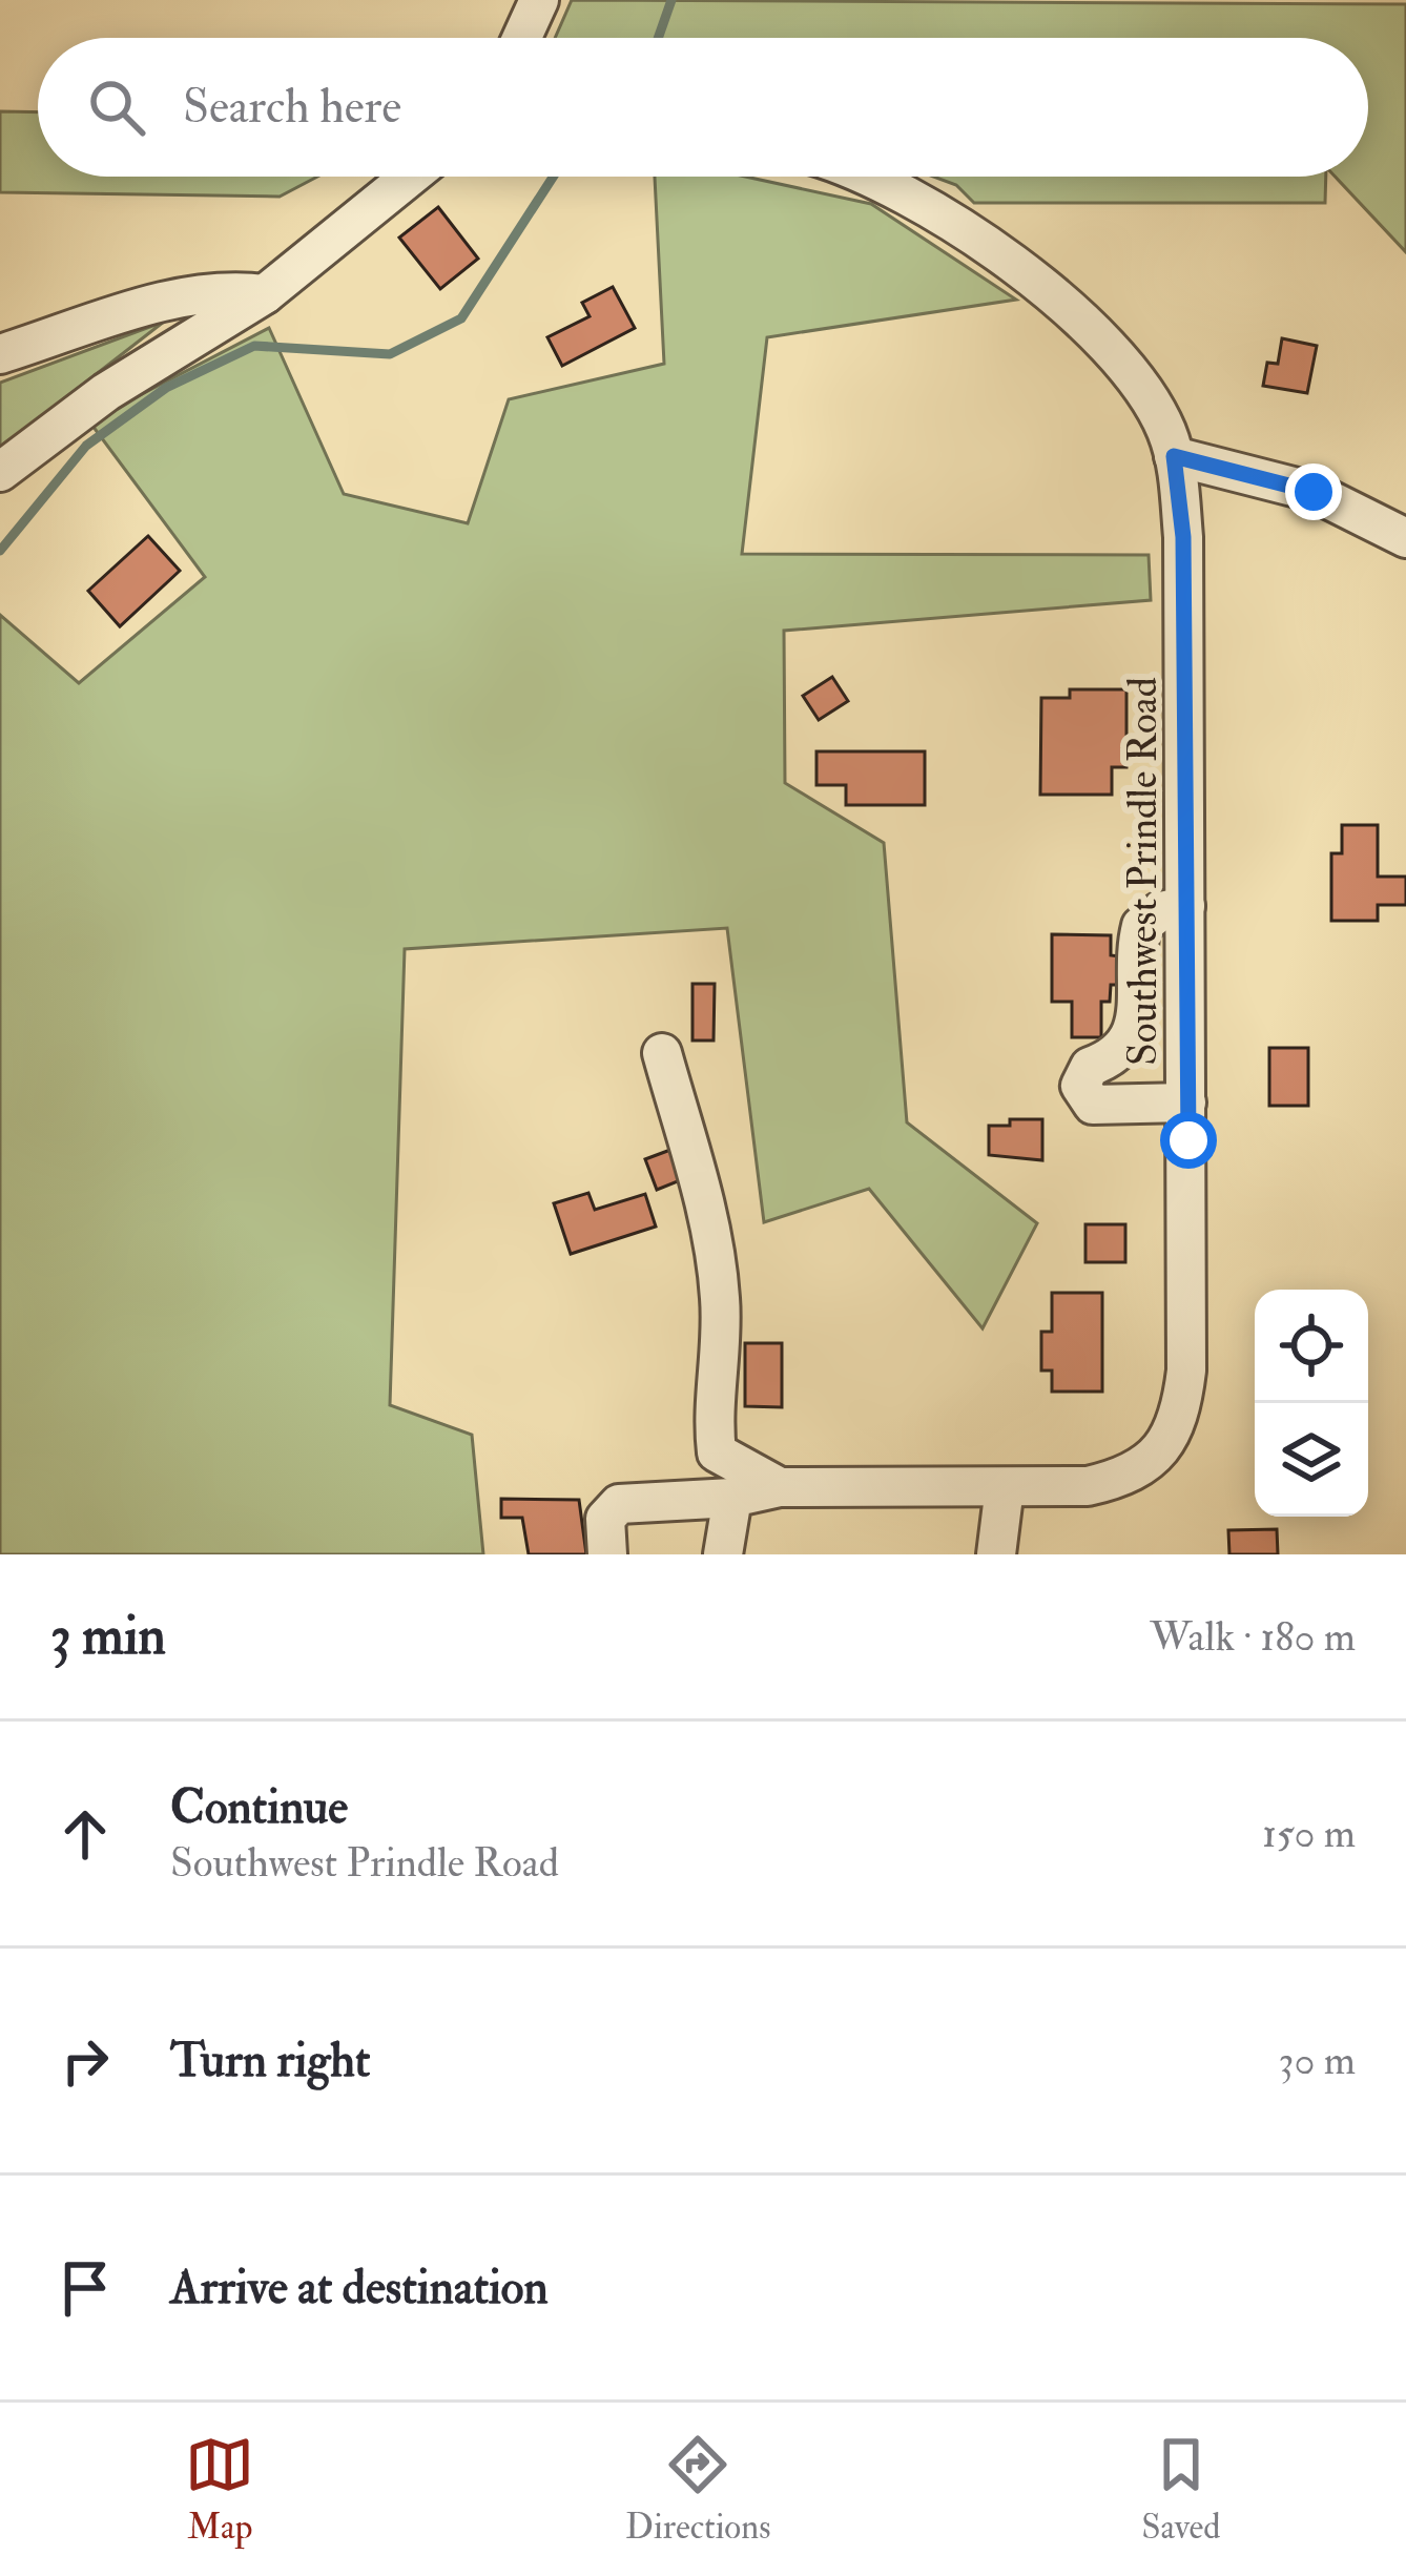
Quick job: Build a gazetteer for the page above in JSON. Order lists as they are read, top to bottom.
{
  "streets": {
    "street": ["Southwest Prindle Road"]
  },
  "page": {
    "search": "Search here",
    "heading": ["3 min", "Walk · 180 m"],
    "list": [
      ["Continue", "Southwest Prindle Road", "150 m"],
      ["Turn right", "30 m"],
      "Arrive at destination"
    ],
    "nav": ["Map", "Directions", "Saved"]
  }
}
